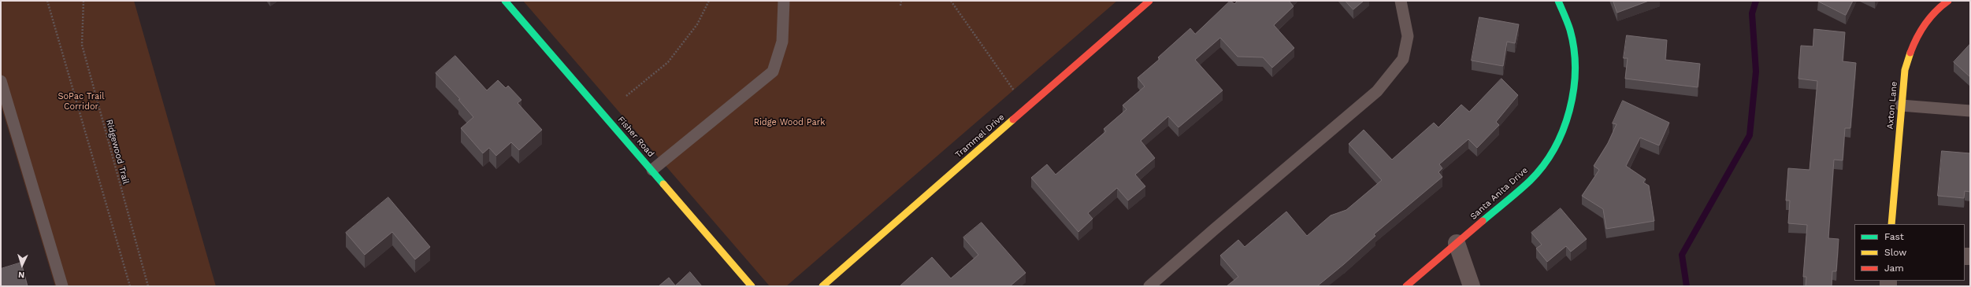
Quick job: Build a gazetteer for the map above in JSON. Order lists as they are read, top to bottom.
{
  "streets": {
    "street": [
      "Axton Lane",
      "Trammel Drive",
      "Fisher Road",
      "Santa Anita Drive"
    ],
    "path": ["Ridgewood Trail"]
  },
  "parks": ["SoPac Trail Corridor", "Ridge Wood Park"],
  "legend": ["Fast", "Slow", "Jam"],
  "north": "bottom"
}
